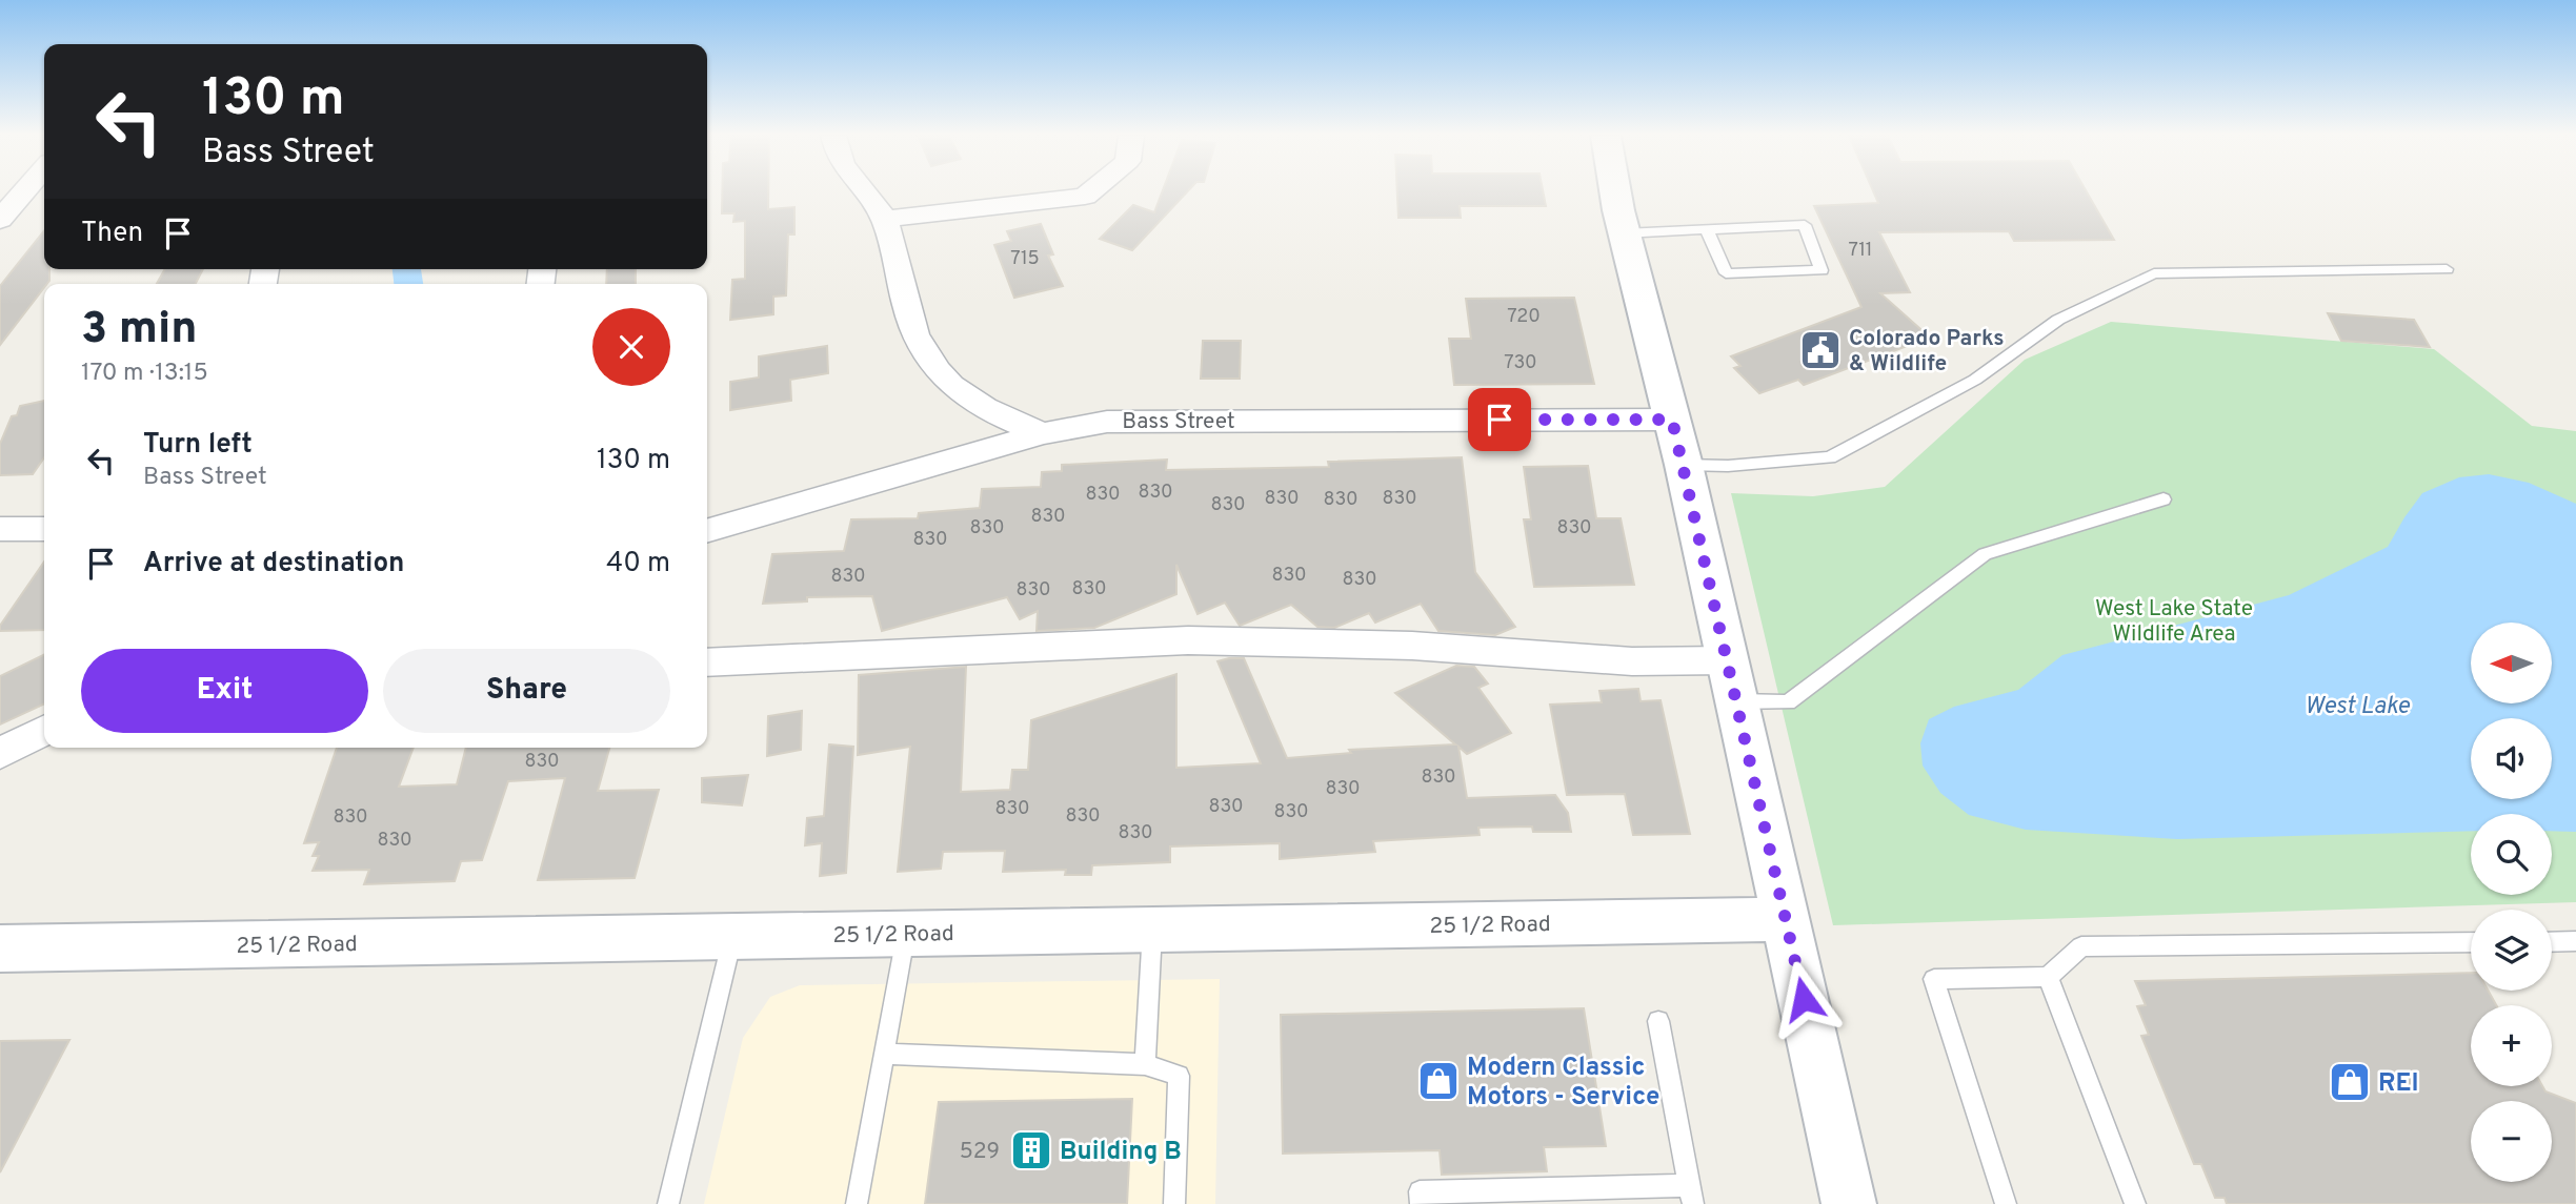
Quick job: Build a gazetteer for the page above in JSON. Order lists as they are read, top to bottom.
{
  "streets": {
    "street": ["Bass Street", "25 1/2 Road"]
  },
  "water": ["West Lake"],
  "parks": ["West Lake State Wildlife Area"],
  "places": {
    "public building": ["Colorado Parks & Wildlife"],
    "shop": ["Modern Classic Motors - Service", "REI"],
    "building": ["Building B"]
  },
  "house_numbers": [
    "711",
    "715",
    "720",
    "730",
    "830",
    "830",
    "830",
    "830",
    "830",
    "830",
    "830",
    "830",
    "830",
    "830",
    "830",
    "830",
    "830",
    "830",
    "830",
    "830",
    "830",
    "830",
    "830",
    "830",
    "830",
    "830",
    "830",
    "830",
    "830",
    "529"
  ],
  "north": "left",
  "page": {
    "turn": ["130 m", "Bass Street"],
    "then": "Then",
    "heading": ["3 min", "170 m · 13:15"],
    "list": [
      {
        "name": "Turn left",
        "note": "Bass Street",
        "value": "130 m"
      },
      {
        "name": "Arrive at destination",
        "value": "40 m"
      }
    ],
    "map_buttons": ["+", "−"],
    "buttons": ["Exit", "Share"]
  }
}
